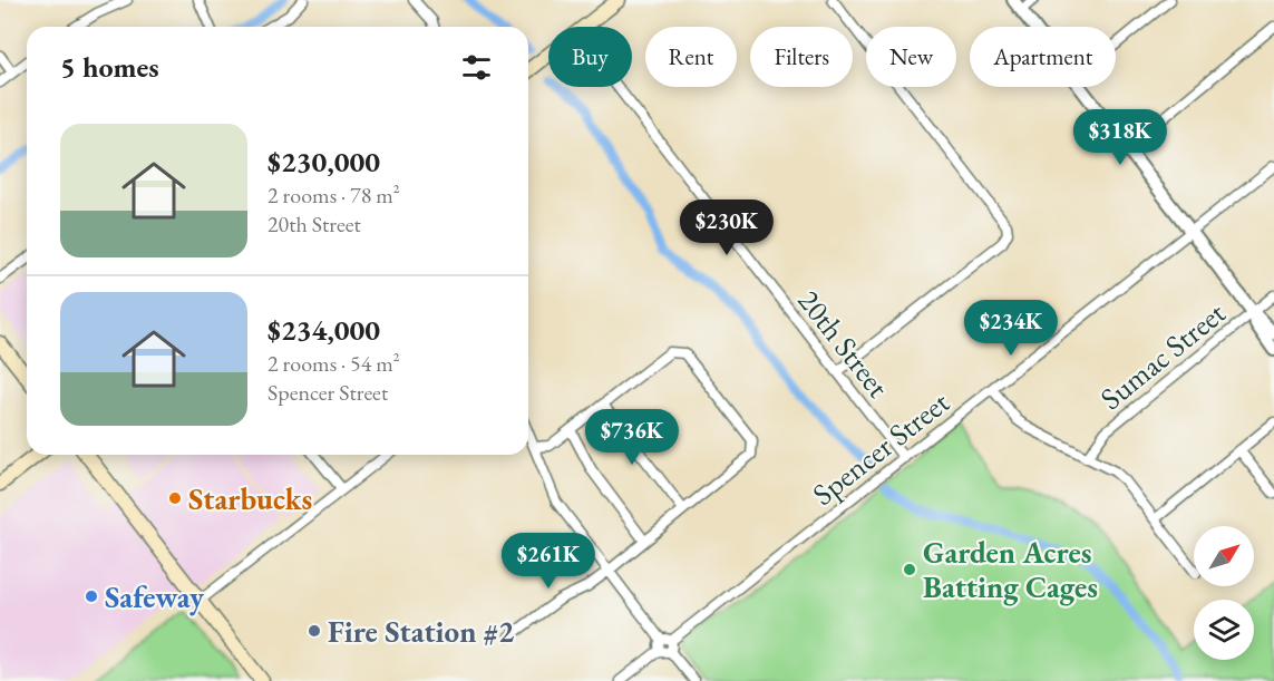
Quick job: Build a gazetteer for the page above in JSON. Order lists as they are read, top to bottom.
{
  "streets": {
    "street": ["20th Street", "Sumac Street", "Spencer Street"]
  },
  "crossings": [
    ["20th Street", "Spencer Street"]
  ],
  "places": [
    "Starbucks",
    "Garden Acres Batting Cages",
    "Safeway",
    "Fire Station #2"
  ],
  "north": "top right",
  "page": {
    "chip": [
      "Buy",
      "Rent",
      "Filters",
      "New",
      "Apartment"
    ],
    "heading": "5 homes",
    "list": [
      {
        "name": "$230,000",
        "note": "2 rooms · 78 m² · 20th Street"
      },
      {
        "name": "$234,000",
        "note": "2 rooms · 54 m² · Spencer Street"
      }
    ],
    "price": [
      "$318K",
      "$230K",
      "$234K",
      "$736K",
      "$261K"
    ]
  }
}
